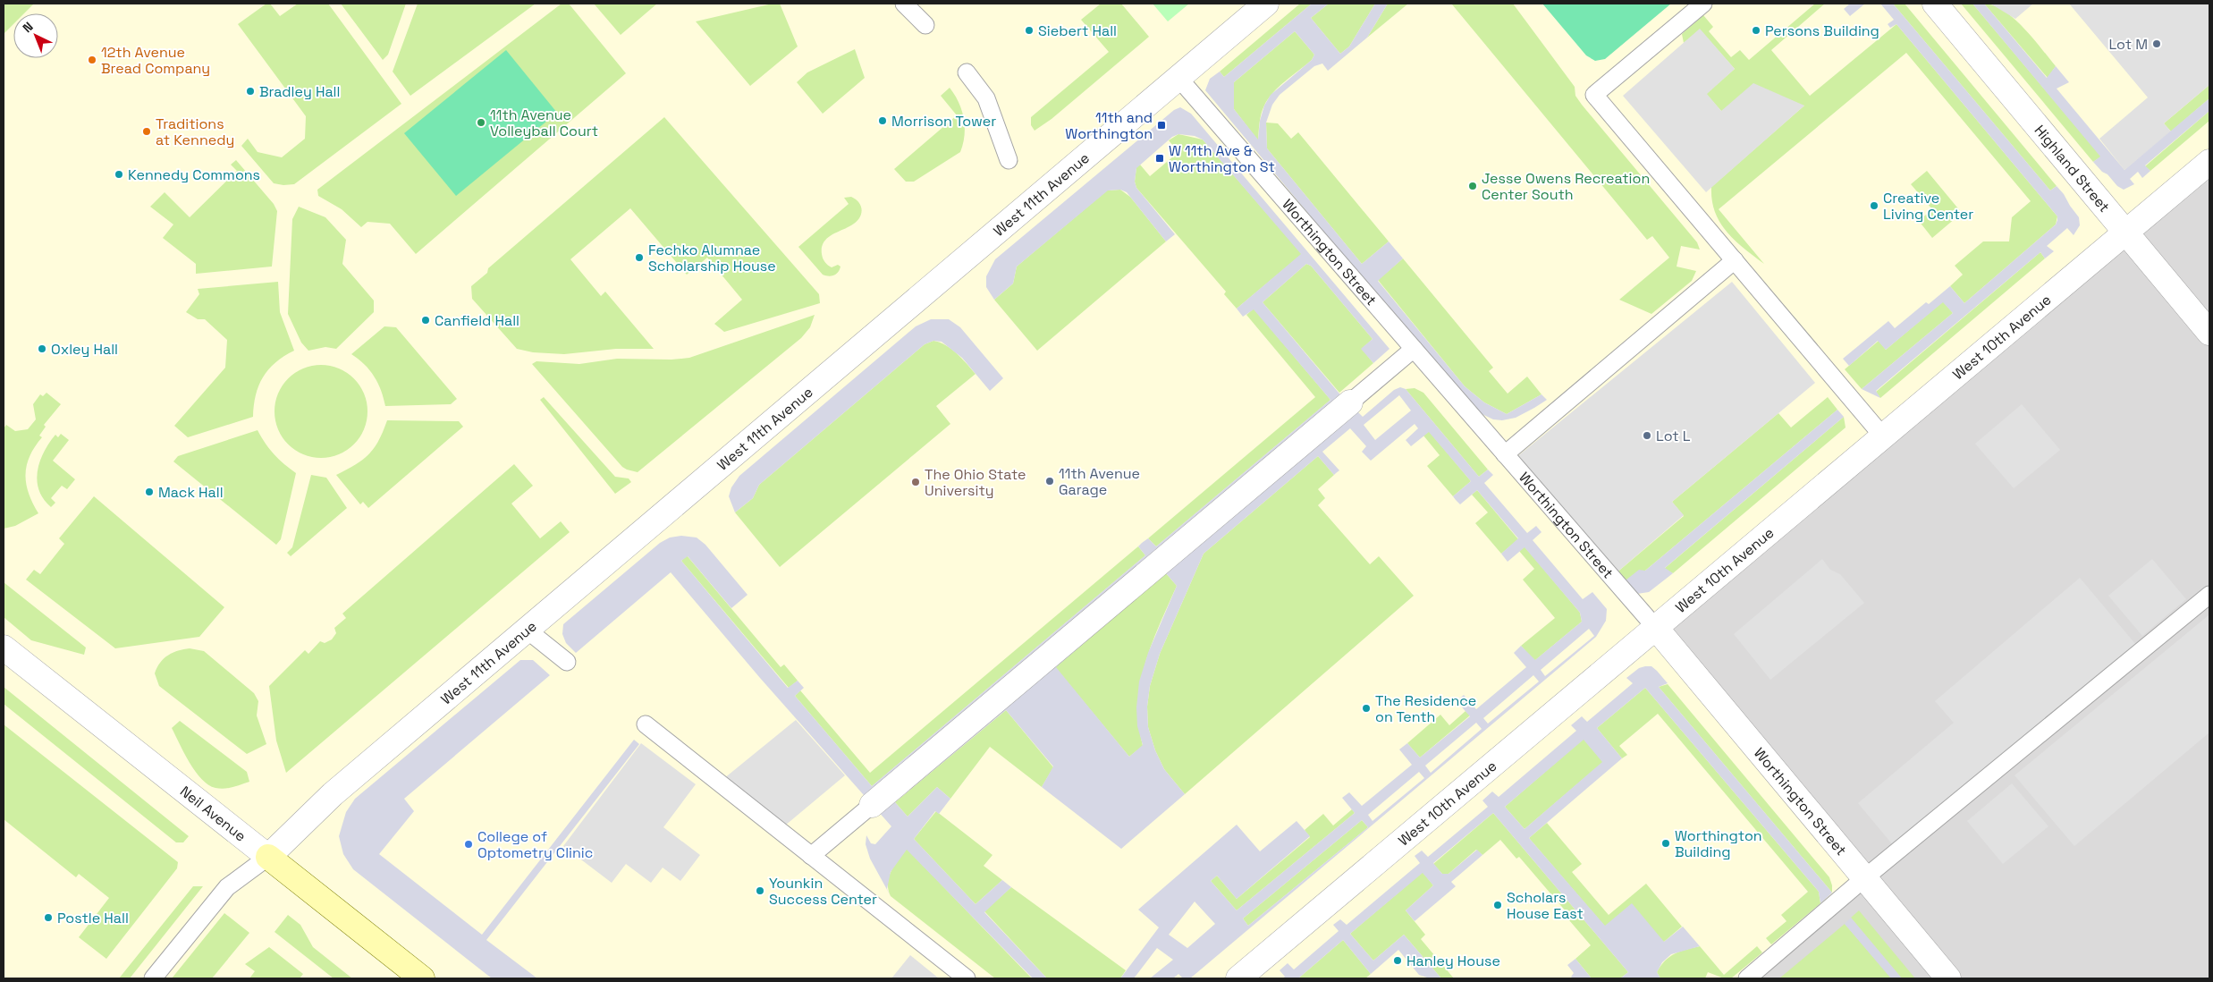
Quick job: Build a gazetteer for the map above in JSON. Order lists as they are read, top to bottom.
{
  "streets": {
    "street": [
      "Highland Street",
      "West 11th Avenue",
      "Worthington Street",
      "West 10th Avenue",
      "Neil Avenue"
    ]
  },
  "crossings": [
    ["Highland Street", "West 10th Avenue"],
    ["West 11th Avenue", "Worthington Street"],
    ["West 11th Avenue", "Neil Avenue"],
    ["Worthington Street", "West 10th Avenue"]
  ],
  "places": {
    "other": [
      "Siebert Hall",
      "Persons Building",
      "Lot M",
      "12th Avenue Bread Company",
      "Bradley Hall",
      "Morrison Tower",
      "11th Avenue Volleyball Court",
      "Traditions at Kennedy",
      "Kennedy Commons",
      "Jesse Owens Recreation Center South",
      "Creative Living Center",
      "Fechko Alumnae Scholarship House",
      "Canfield Hall",
      "Oxley Hall",
      "Lot L",
      "11th Avenue Garage",
      "The Ohio State University",
      "Mack Hall",
      "The Residence on Tenth",
      "Worthington Building",
      "College of Optometry Clinic",
      "Younkin Success Center",
      "Scholars House East",
      "Postle Hall",
      "Hanley House"
    ],
    "transit": ["11th and Worthington", "W 11th Ave & Worthington St"]
  },
  "north": "top left"
}
